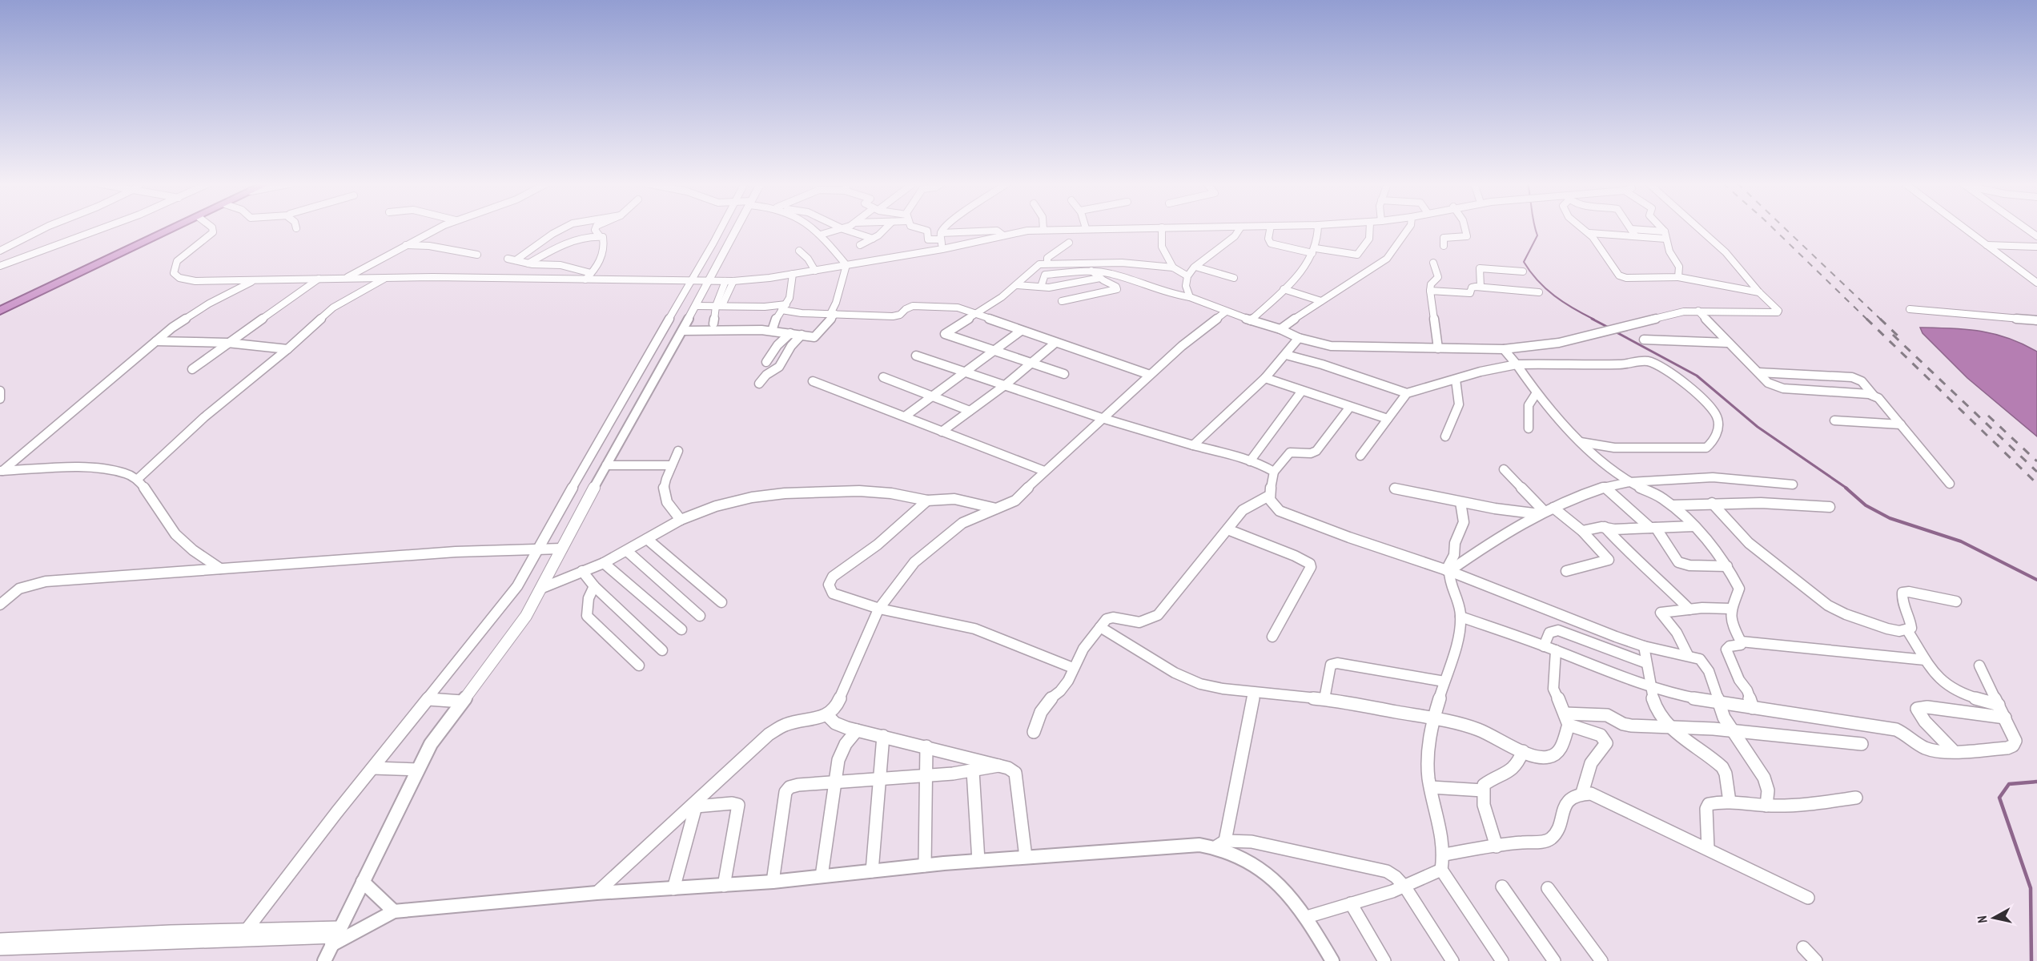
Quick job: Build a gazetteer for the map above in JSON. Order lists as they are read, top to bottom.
{
  "north": "left"
}
